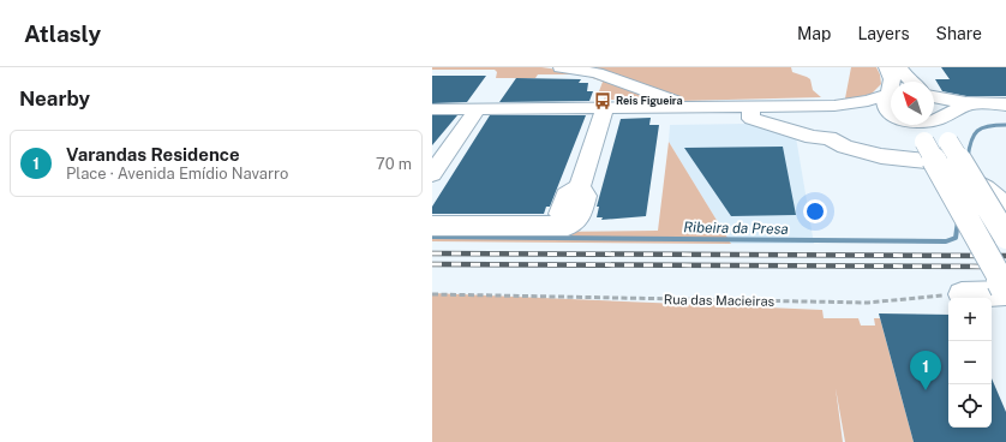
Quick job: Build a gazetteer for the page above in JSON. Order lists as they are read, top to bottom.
{
  "streets": {
    "path": ["Rua das Macieiras"]
  },
  "water": ["Ribeira da Presa"],
  "places": {
    "bus stop": ["Reis Figueira"]
  },
  "north": "top left",
  "page": {
    "header": "Atlasly",
    "nav": ["Map", "Layers", "Share"],
    "heading": "Nearby",
    "list": [
      {
        "mark": "1",
        "name": "Varandas Residence",
        "note": "Place · Avenida Emídio Navarro",
        "value": "70 m"
      }
    ],
    "map_buttons": ["+", "−"],
    "pins": "1"
  }
}
